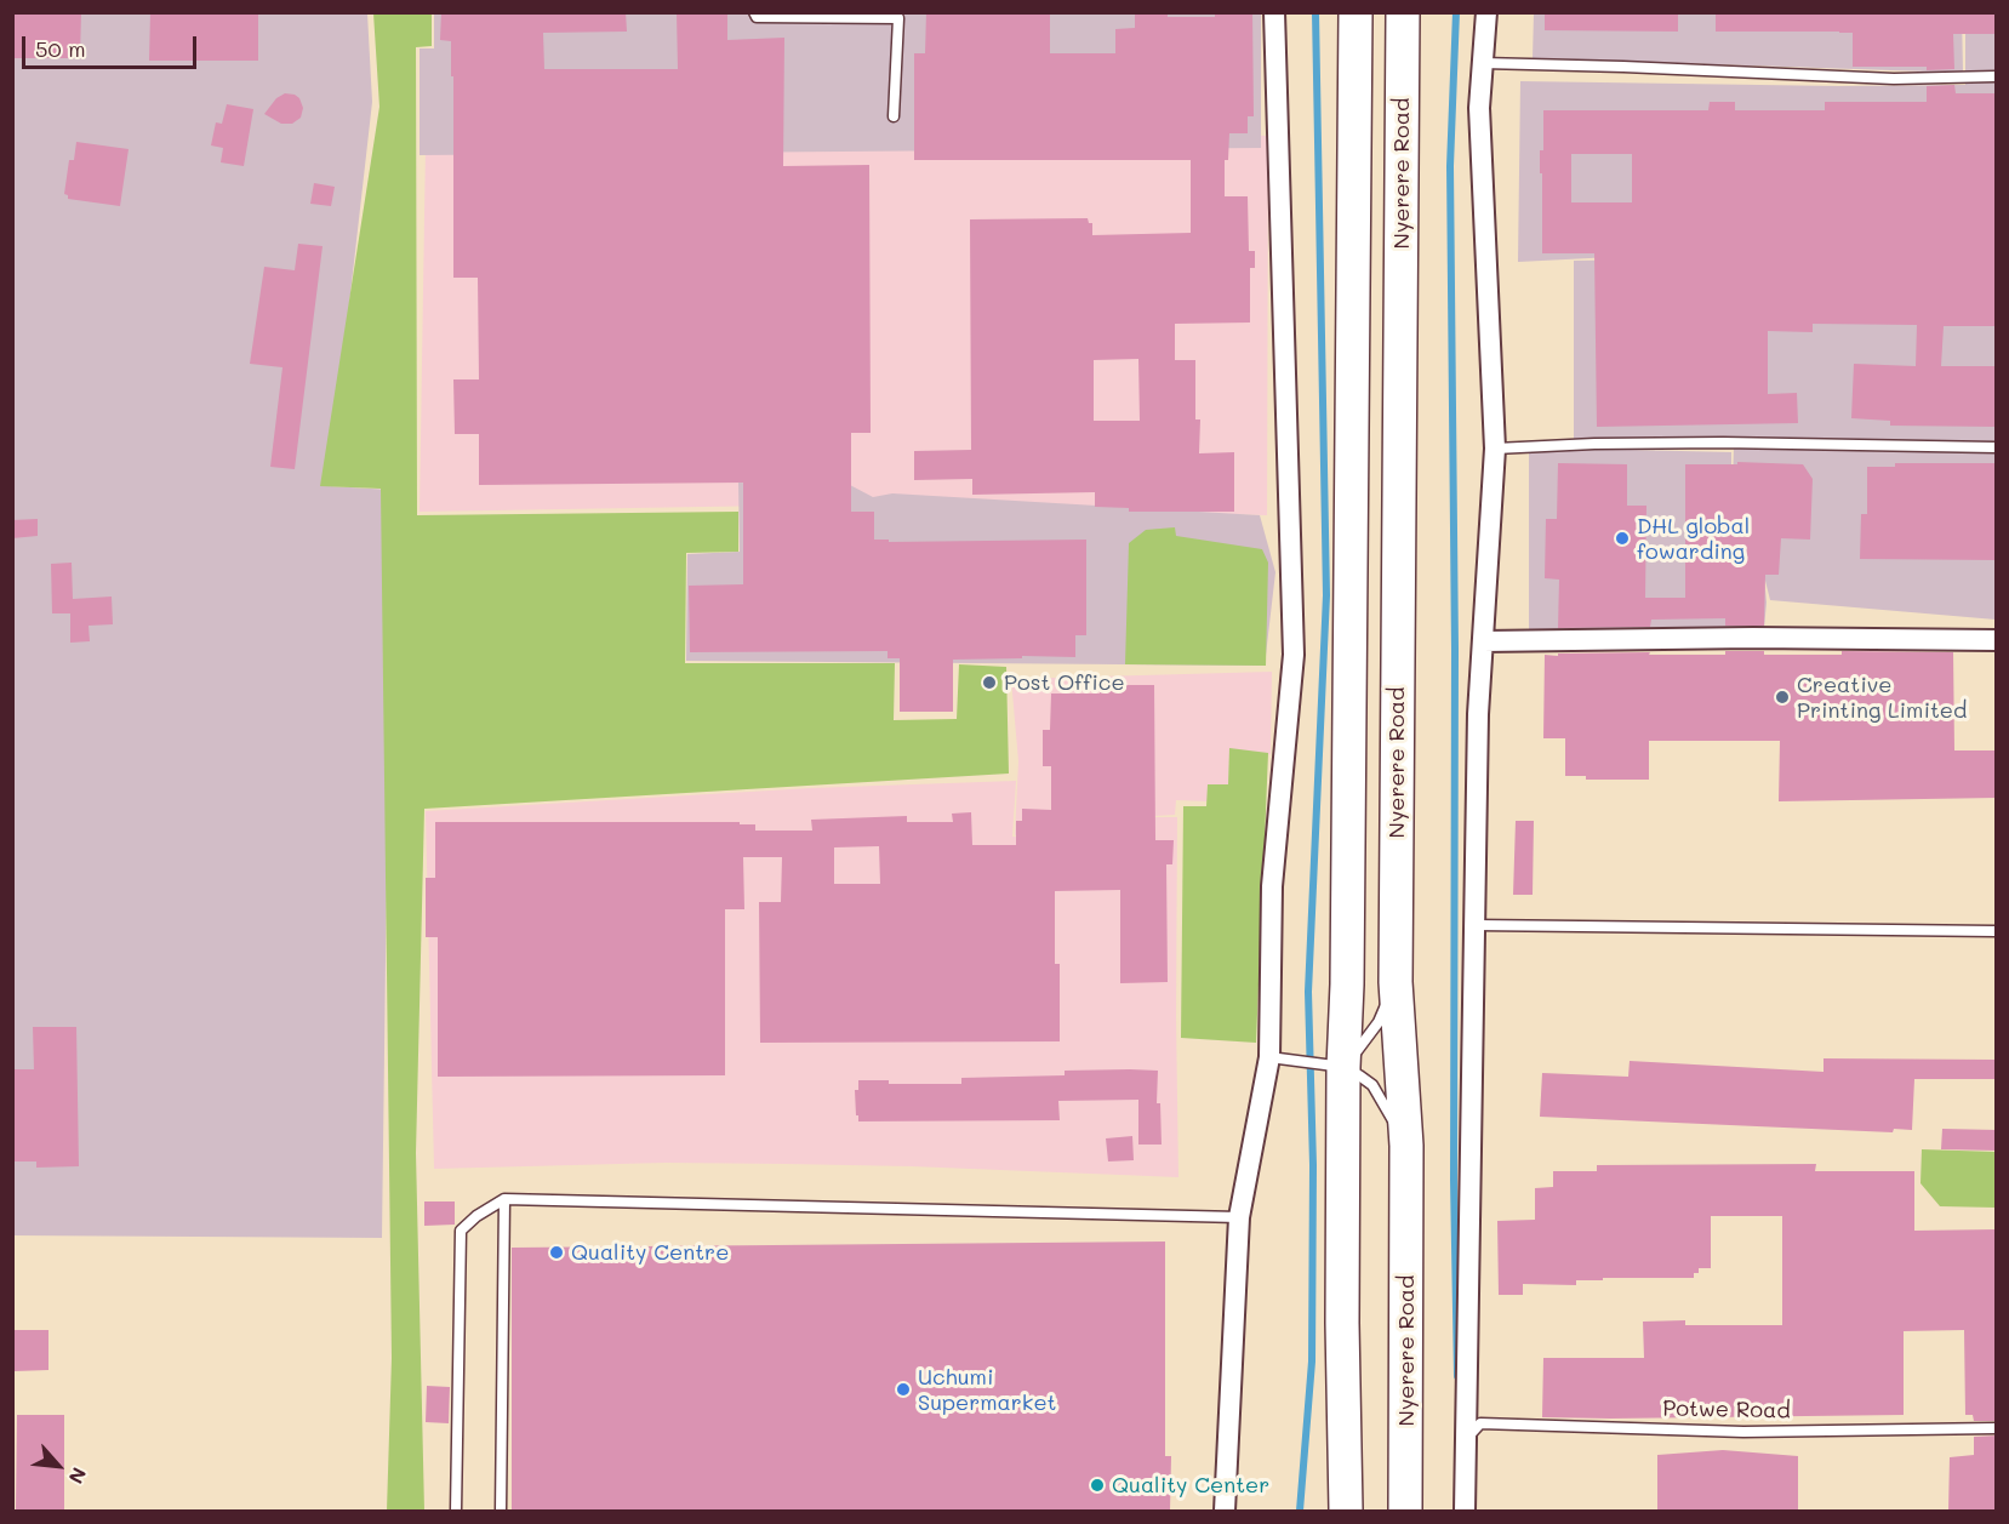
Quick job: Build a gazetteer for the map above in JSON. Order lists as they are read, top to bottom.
{
  "streets": {
    "highway": ["Nyerere Road"],
    "lane": ["Potwe Road"]
  },
  "places": [
    "DHL global fowarding",
    "Post Office",
    "Creative Printing Limited",
    "Quality Centre",
    "Uchumi Supermarket",
    "Quality Center"
  ],
  "scale_bar": "50 m",
  "north": "bottom right"
}
